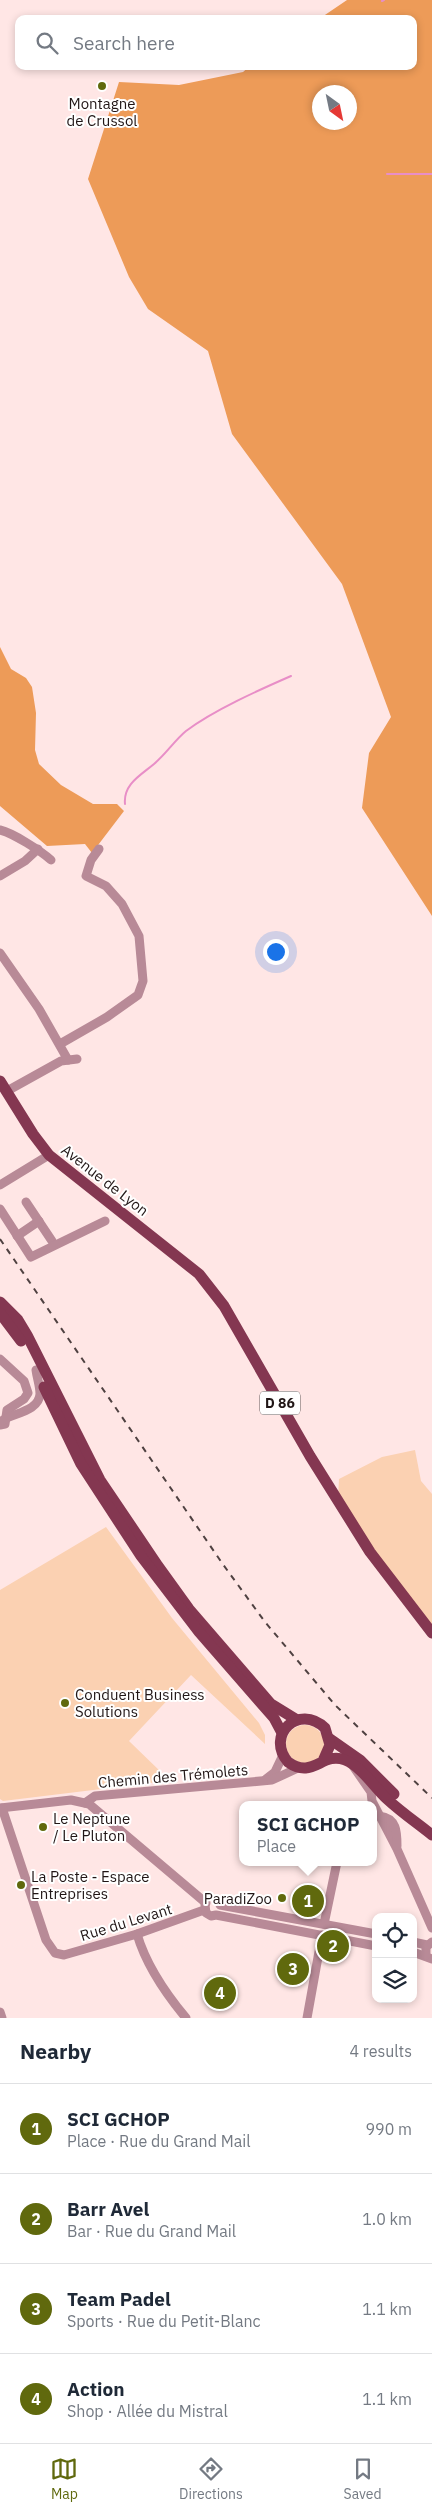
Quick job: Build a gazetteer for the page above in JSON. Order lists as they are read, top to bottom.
{
  "streets": {
    "main road": ["Avenue de Lyon", "D 86"],
    "street": ["Chemin des Trémolets", "Rue du Levant"]
  },
  "crossings": [
    ["Chemin des Trémolets", "Rue du Levant"]
  ],
  "places": [
    "Montagne de Crussol",
    "Conduent Business Solutions",
    "Le Neptune / Le Pluton",
    "La Poste - Espace Entreprises",
    "ParadiZoo"
  ],
  "north": "bottom right",
  "page": {
    "search": "Search here",
    "popup": ["SCI GCHOP", "Place"],
    "pins": [
      "1",
      "2",
      "3",
      "4"
    ],
    "heading": ["Nearby", "4 results"],
    "list": [
      {
        "mark": "1",
        "name": "SCI GCHOP",
        "note": "Place · Rue du Grand Mail",
        "value": "990 m"
      },
      {
        "mark": "2",
        "name": "Barr Avel",
        "note": "Bar · Rue du Grand Mail",
        "value": "1.0 km"
      },
      {
        "mark": "3",
        "name": "Team Padel",
        "note": "Sports · Rue du Petit-Blanc",
        "value": "1.1 km"
      },
      {
        "mark": "4",
        "name": "Action",
        "note": "Shop · Allée du Mistral",
        "value": "1.1 km"
      }
    ],
    "nav": ["Map", "Directions", "Saved"]
  }
}
